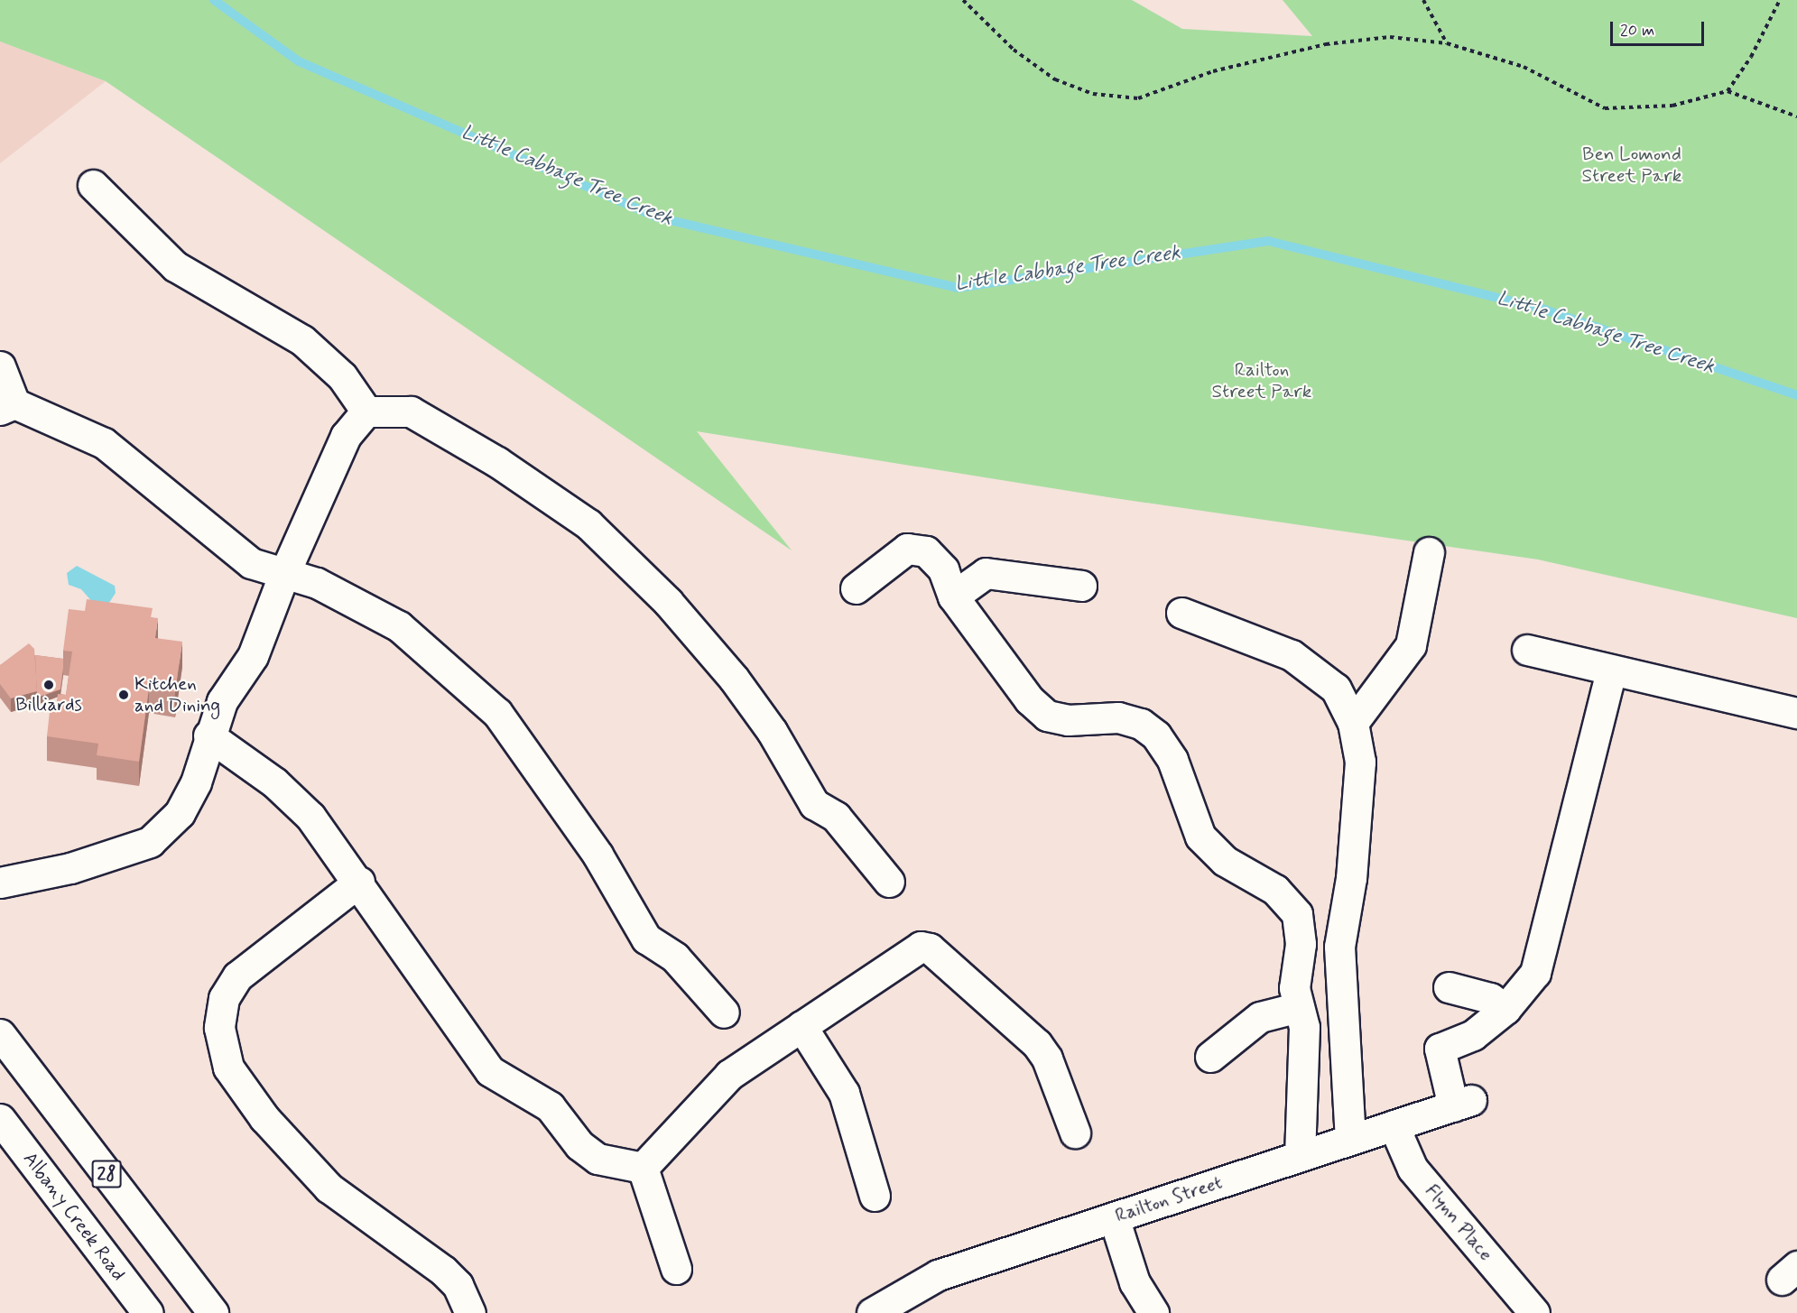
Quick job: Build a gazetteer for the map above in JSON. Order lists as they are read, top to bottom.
{
  "streets": {
    "street": [
      "28",
      "Railton Street",
      "Albany Creek Road",
      "Flynn Place"
    ]
  },
  "crossings": [
    ["Railton Street", "Flynn Place"]
  ],
  "water": ["Little Cabbage Tree Creek"],
  "parks": ["Ben Lomond Street Park", "Railton Street Park"],
  "places": ["Billiards", "Kitchen and Dining"],
  "scale_bar": "20 m"
}
